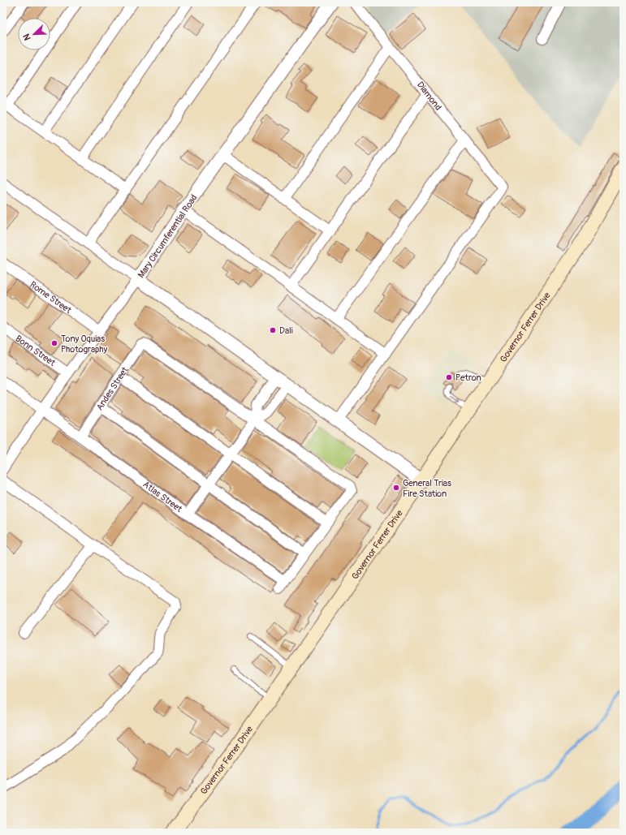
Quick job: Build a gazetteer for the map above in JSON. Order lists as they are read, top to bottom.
{
  "streets": {
    "main road": ["Governor Ferrer Drive"],
    "street": [
      "Diamond",
      "Mary Circumferential Road",
      "Rome Street",
      "Bonn Street",
      "Andes Street",
      "Atlas Street"
    ]
  },
  "crossings": [
    ["Mary Circumferential Road", "Rome Street"],
    ["Mary Circumferential Road", "Bonn Street"],
    ["Mary Circumferential Road", "Atlas Street"],
    ["Andes Street", "Atlas Street"]
  ],
  "places": [
    "Dali",
    "Tony Oquias Photography",
    "Petron",
    "General Trias Fire Station"
  ],
  "north": "bottom left"
}
